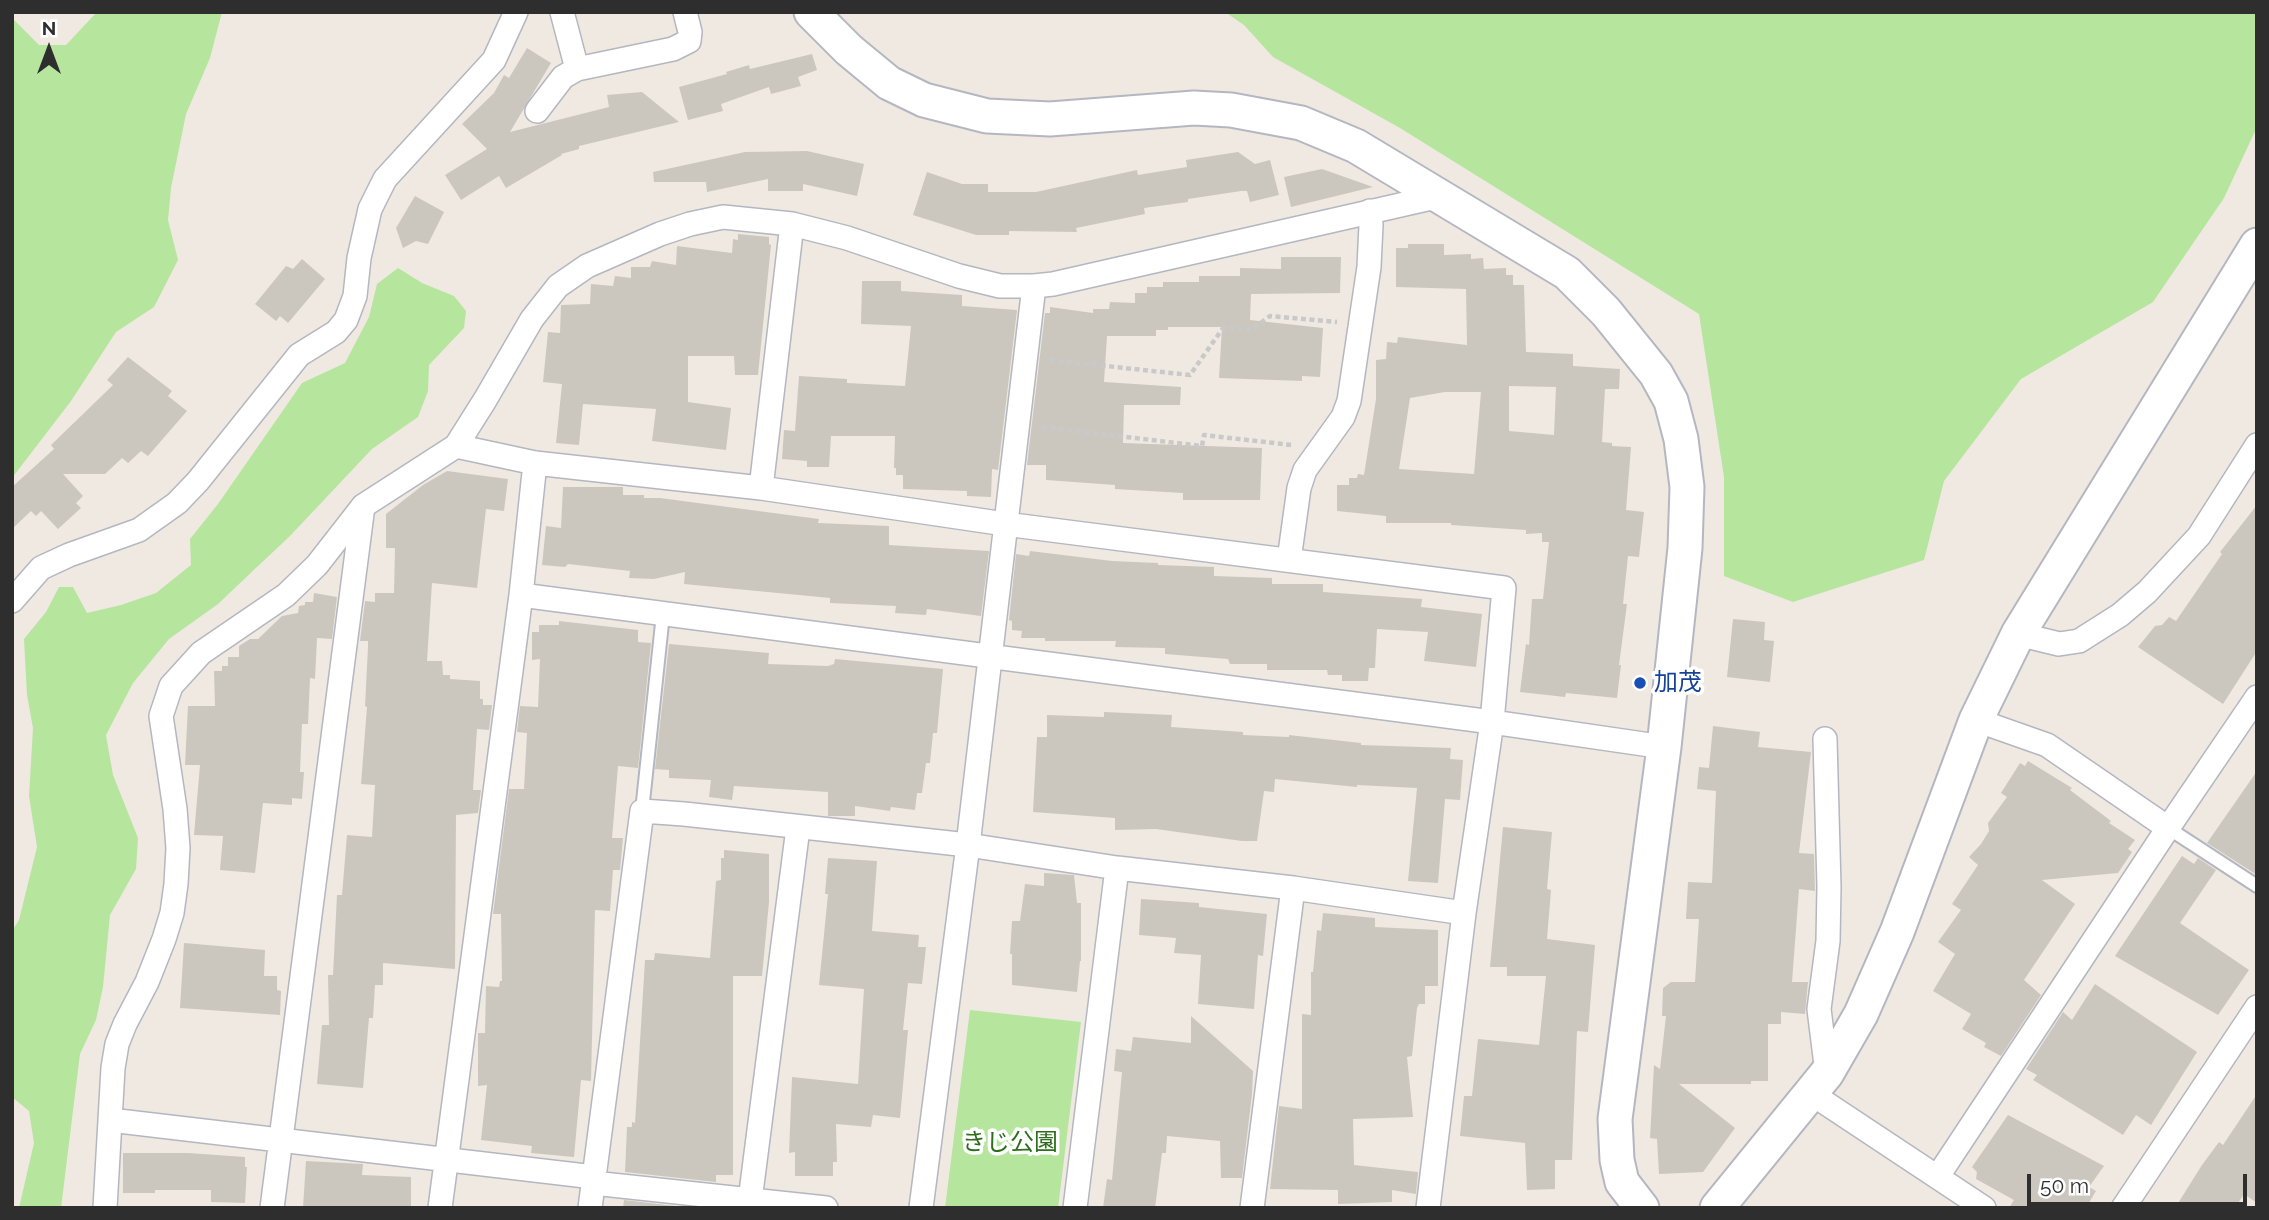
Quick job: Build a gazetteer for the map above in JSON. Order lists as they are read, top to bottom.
{
  "parks": ["きじ公園"],
  "places": ["加茂"],
  "scale_bar": "50 m",
  "north": "top"
}
